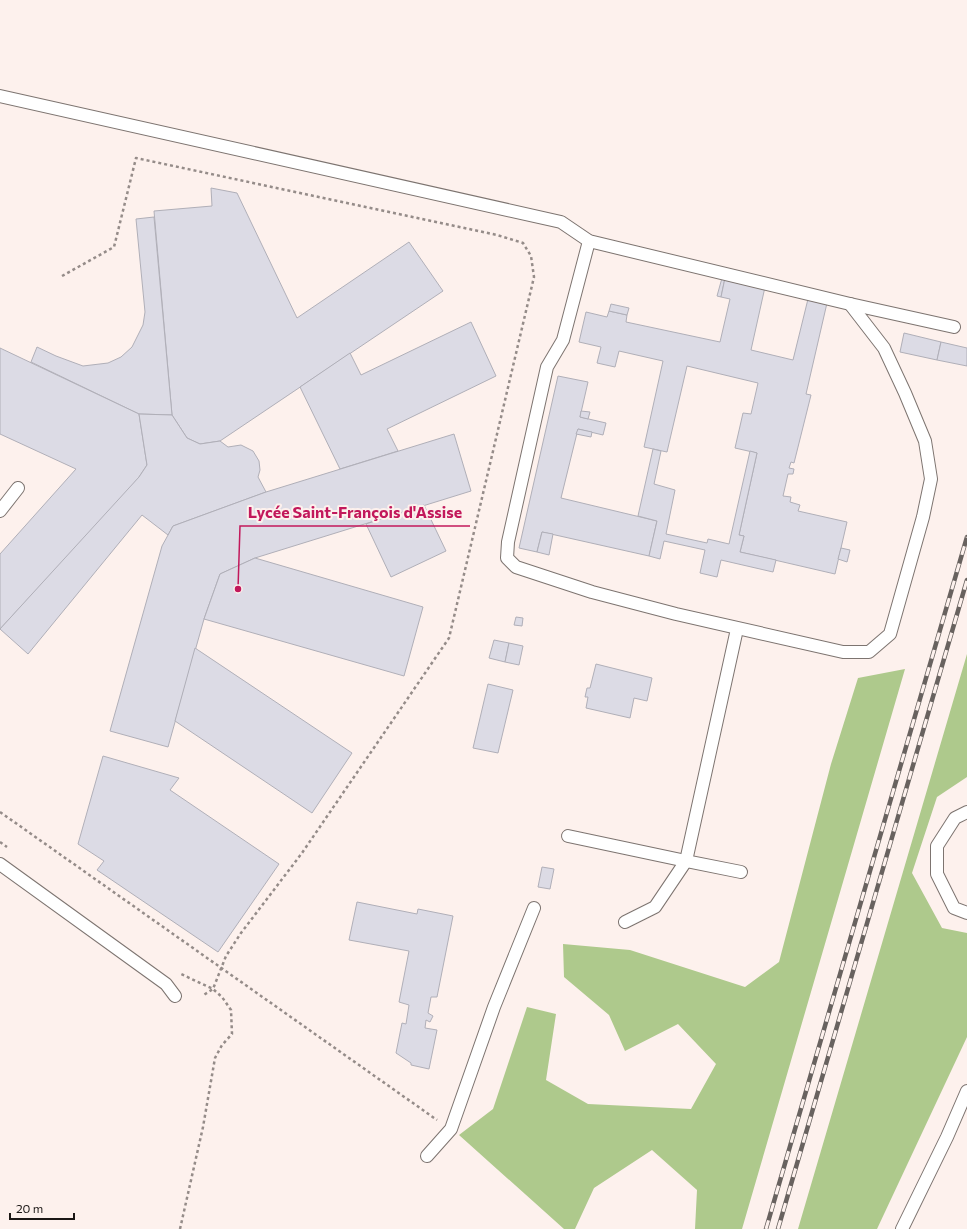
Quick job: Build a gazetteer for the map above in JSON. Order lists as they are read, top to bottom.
{
  "places": ["Lycée Saint-François d'Assise"],
  "scale_bar": "20 m"
}
